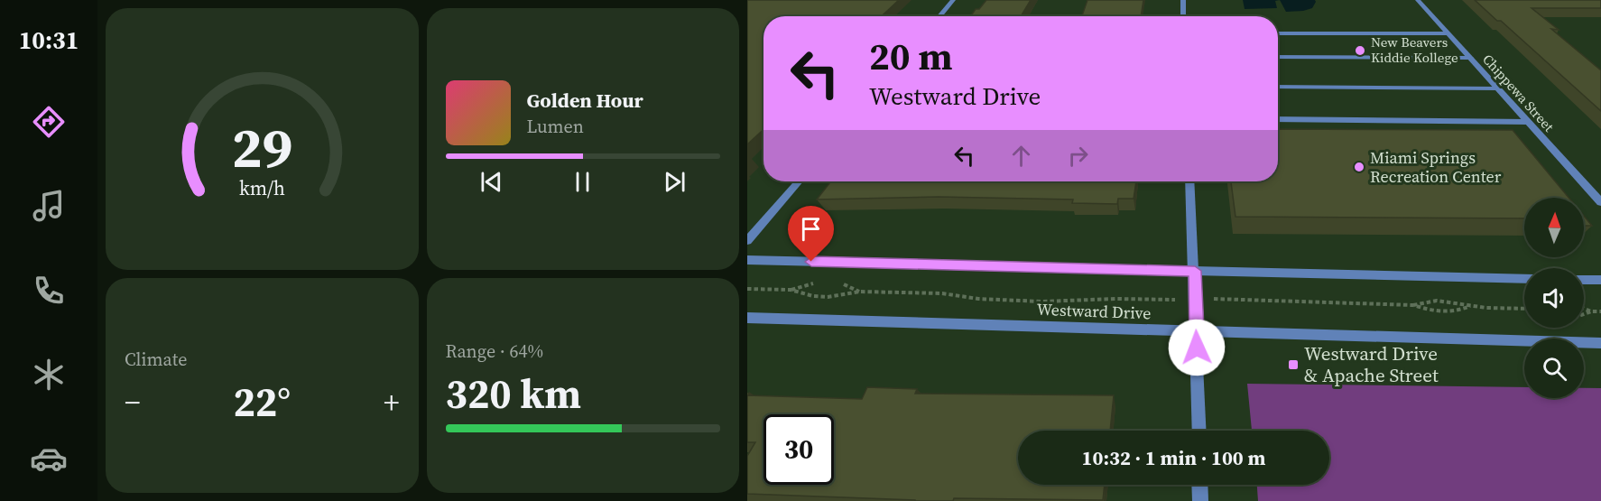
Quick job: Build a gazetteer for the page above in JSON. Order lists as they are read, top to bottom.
{
  "streets": {
    "street": ["Chippewa Street", "Westward Drive"]
  },
  "places": {
    "other": ["New Beavers Kiddie Kollege", "Miami Springs Recreation Center"],
    "transit": ["Westward Drive & Apache Street"]
  },
  "north": "top",
  "page": {
    "tabs": "10:31",
    "turn": ["20 m", "Westward Drive"],
    "song": ["Golden Hour", "Lumen"],
    "tile": [
      "Climate",
      ["Range · 64%", "320 km"]
    ],
    "heat": ["−", "22°", "+"],
    "limit": "30",
    "trip": "10:32 · 1 min · 100 m",
    "gauge": ["29", "km/h"]
  }
}
